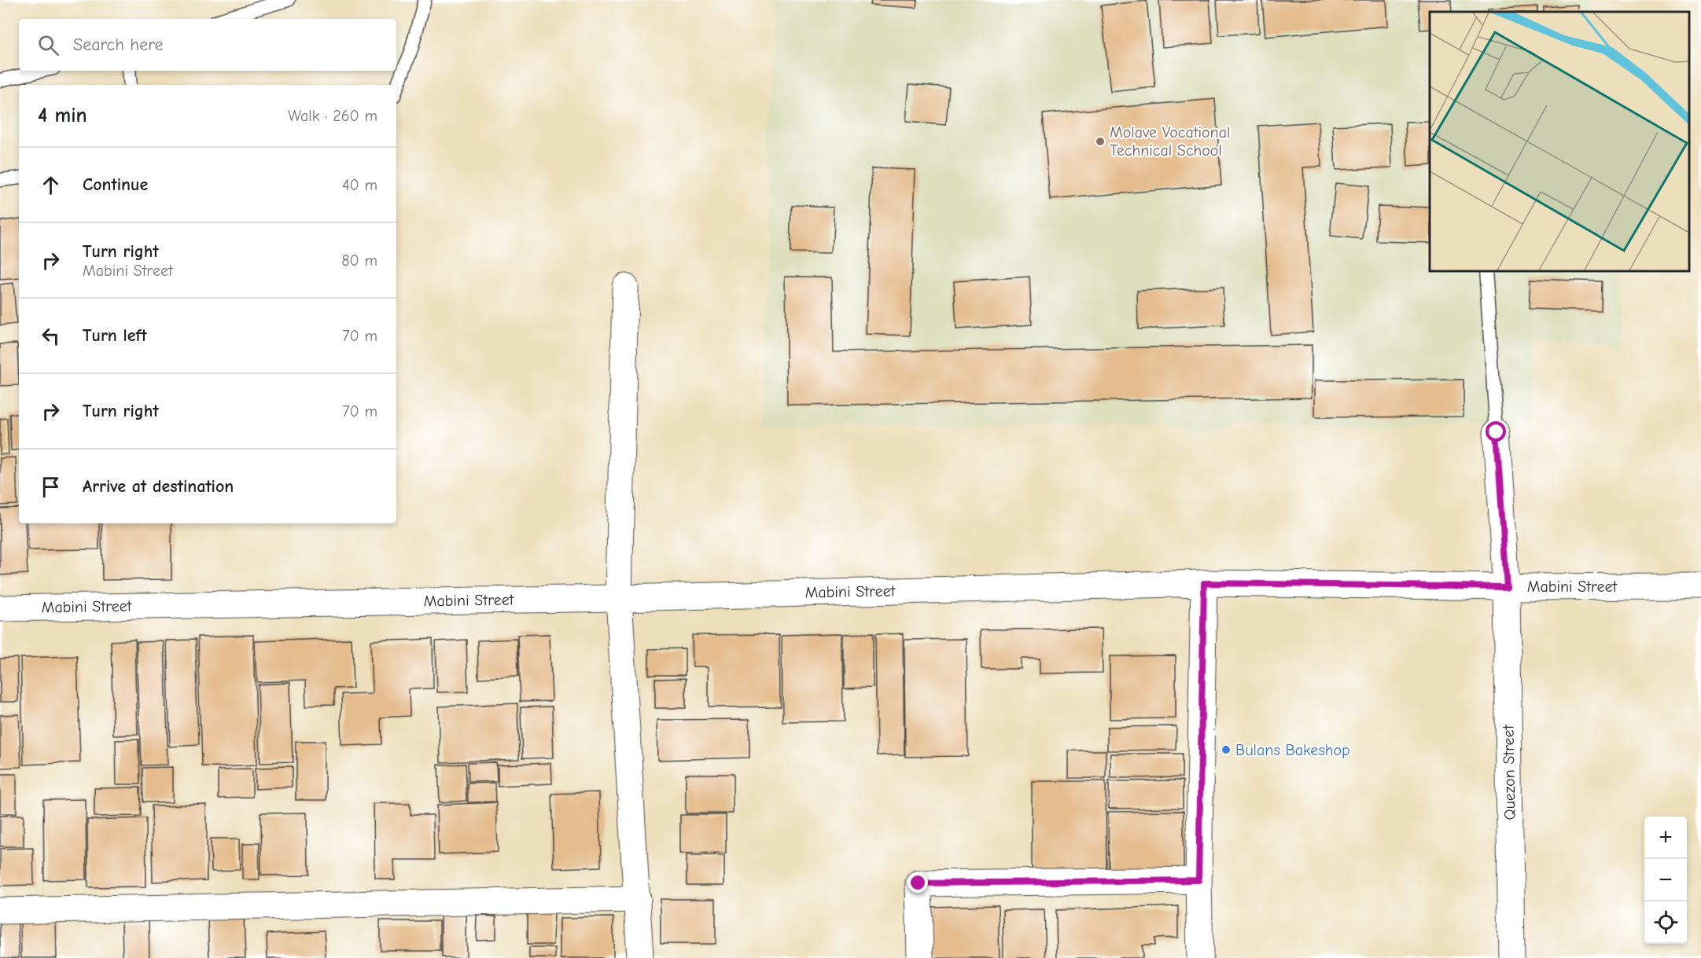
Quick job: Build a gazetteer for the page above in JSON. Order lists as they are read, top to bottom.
{
  "streets": {
    "street": ["Mabini Street", "Quezon Street"]
  },
  "crossings": [
    ["Mabini Street", "Quezon Street"]
  ],
  "places": ["Molave Vocational Technical School", "Bulans Bakeshop"],
  "page": {
    "search": "Search here",
    "heading": ["4 min", "Walk · 260 m"],
    "list": [
      ["Continue", "40 m"],
      ["Turn right", "Mabini Street", "80 m"],
      ["Turn left", "70 m"],
      ["Turn right", "70 m"],
      "Arrive at destination"
    ],
    "map_buttons": ["+", "−"]
  }
}
